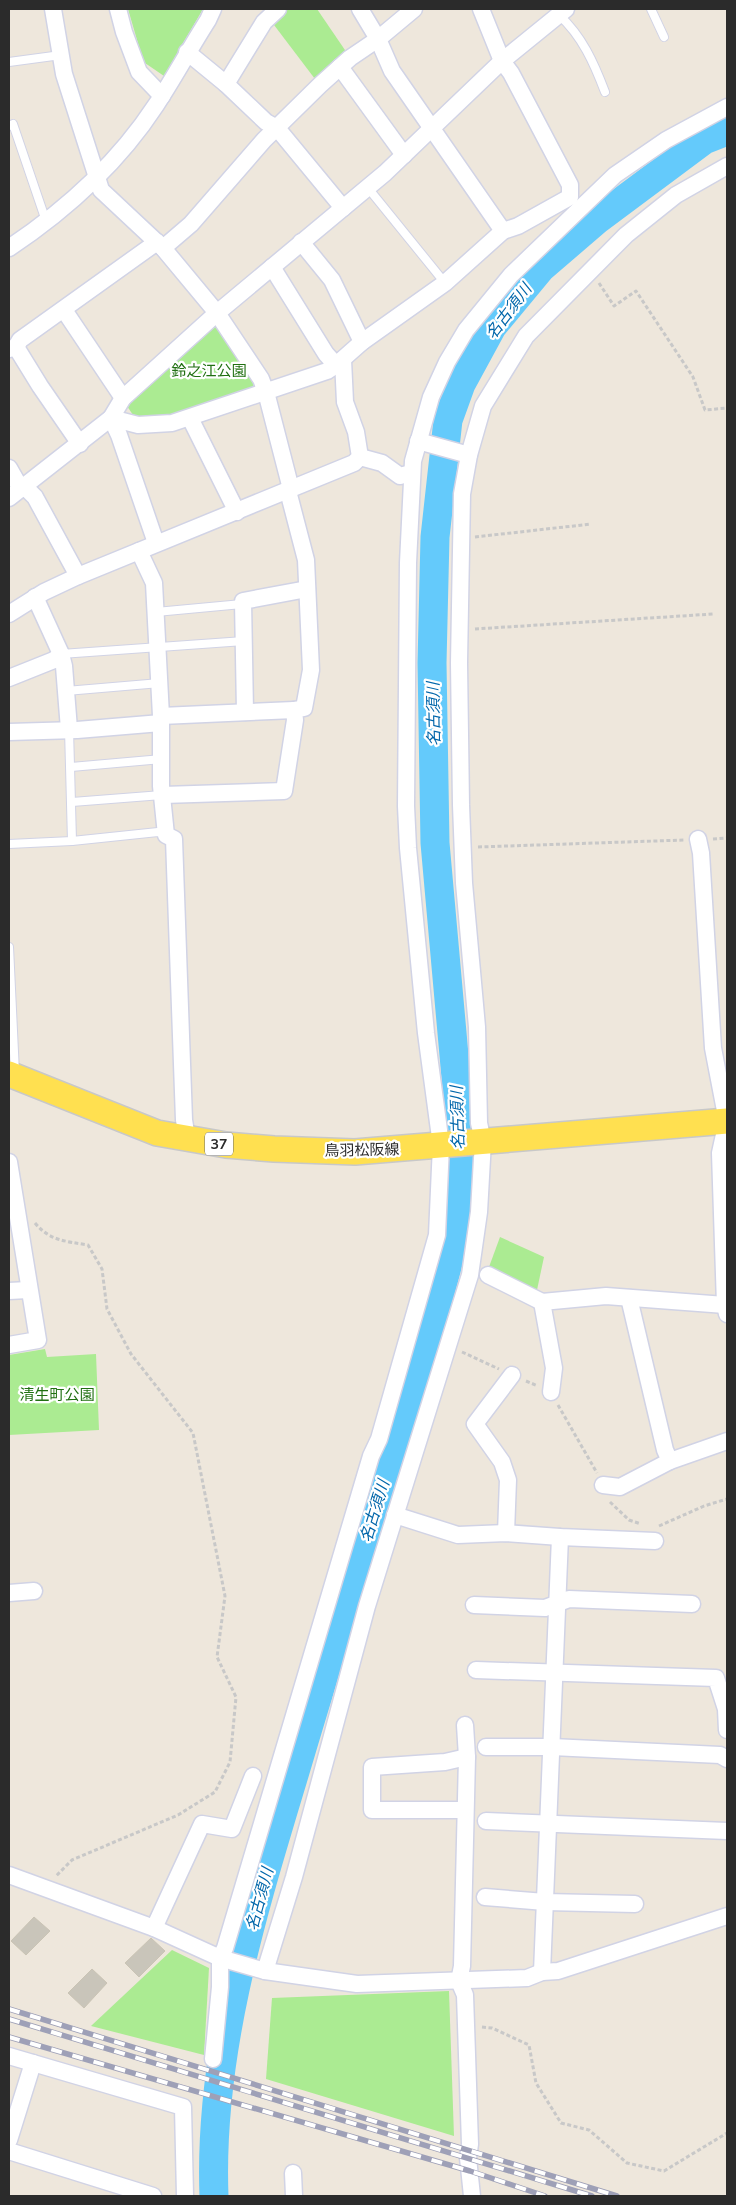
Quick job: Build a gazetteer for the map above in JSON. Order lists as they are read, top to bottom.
{
  "streets": {
    "main road": ["37", "鳥羽松阪線"]
  },
  "water": ["名古須川"],
  "parks": ["鈴之江公園", "清生町公園"]
}
